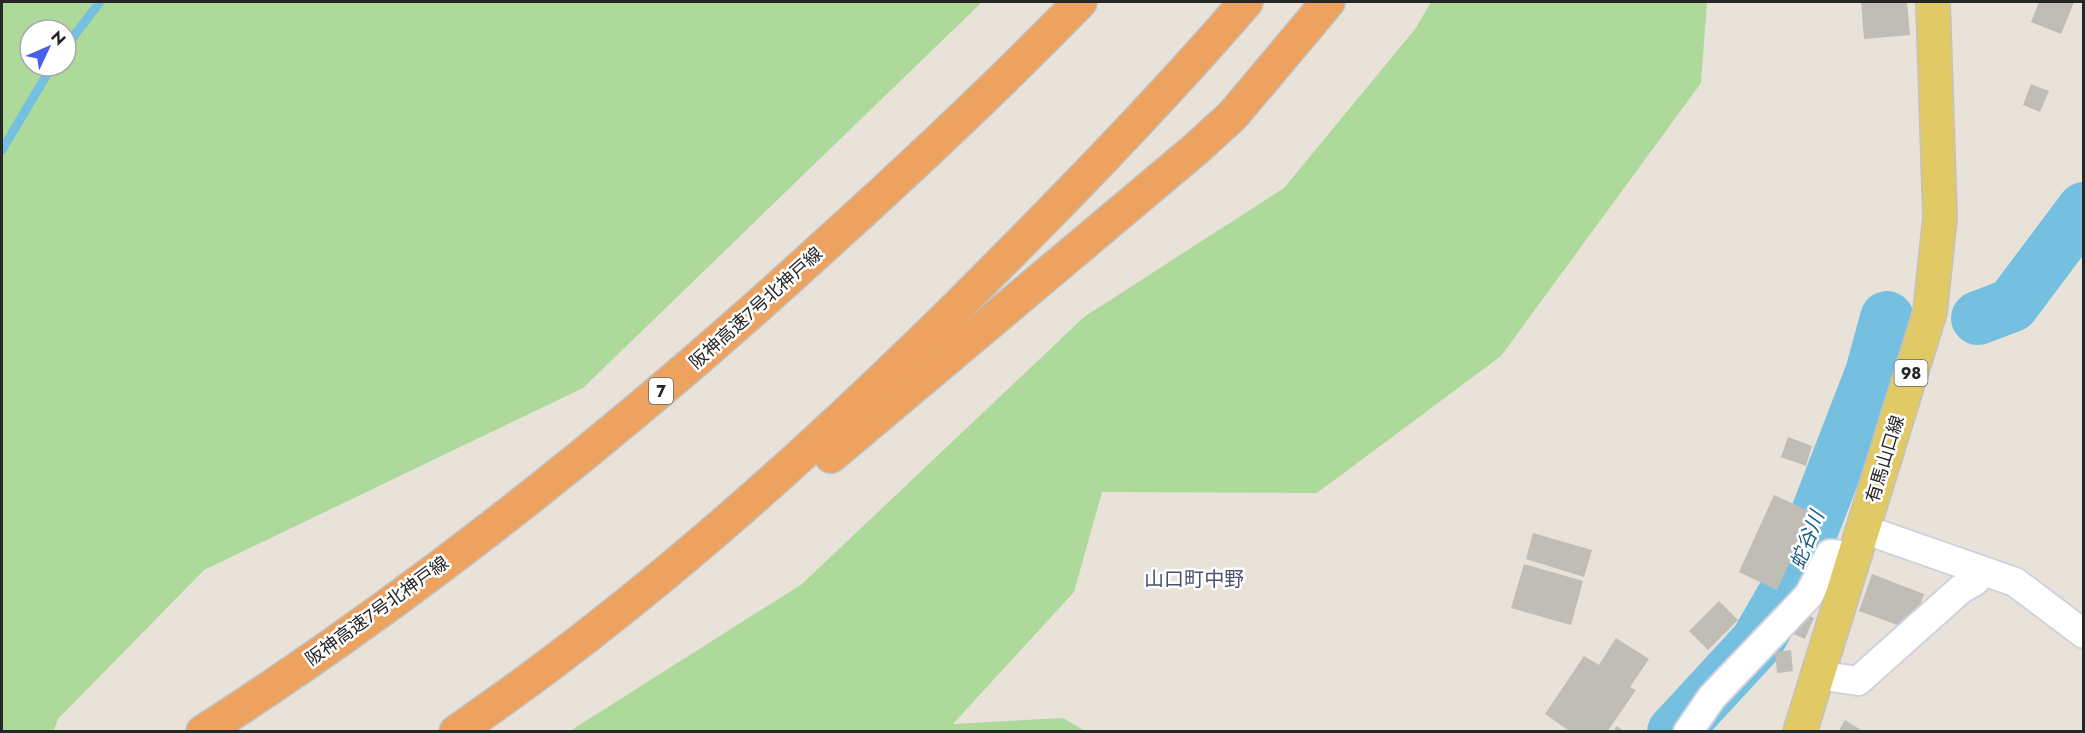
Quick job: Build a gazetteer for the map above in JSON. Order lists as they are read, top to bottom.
{
  "streets": {
    "highway": ["阪神高速7号北神戸線", "7"],
    "main road": ["98", "有馬山口線"]
  },
  "districts": ["山口町中野"],
  "water": ["蛇谷川"],
  "north": "top right"
}
